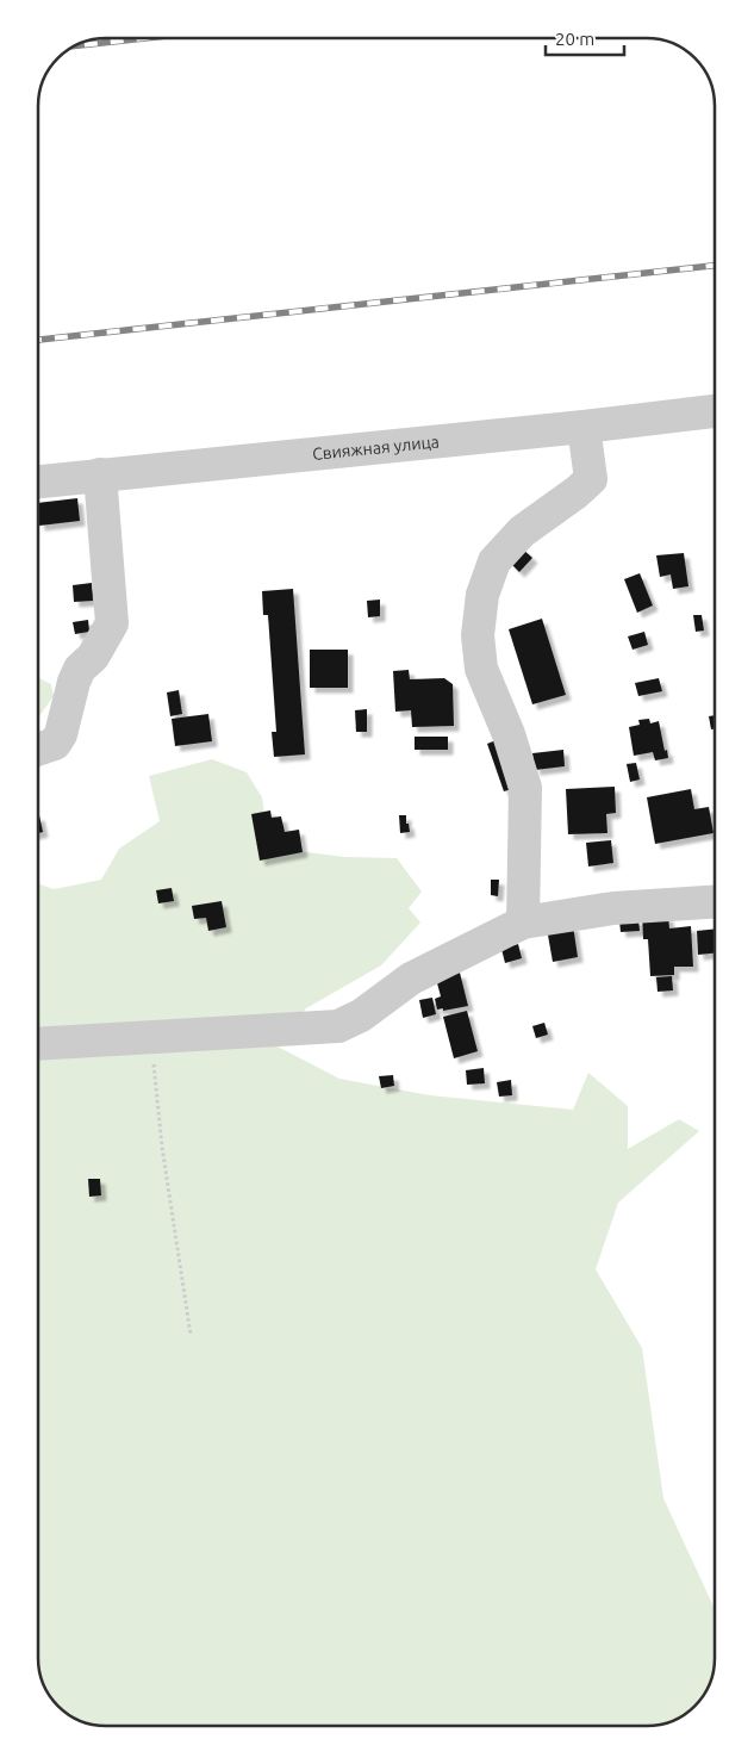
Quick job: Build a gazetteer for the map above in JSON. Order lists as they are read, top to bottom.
{
  "streets": {
    "street": ["Свияжная улица"]
  },
  "scale_bar": "20 m"
}
